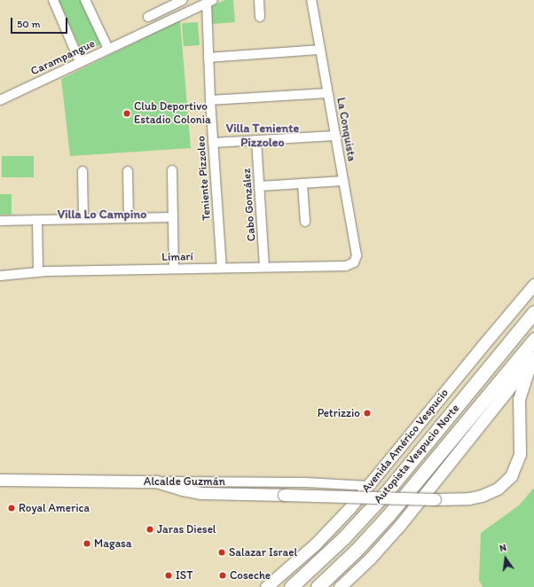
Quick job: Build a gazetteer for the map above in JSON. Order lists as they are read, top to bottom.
{
  "streets": {
    "highway": ["Autopista Vespucio Norte"],
    "main road": ["Avenida Américo Vespucio", "Alcalde Guzmán"],
    "street": [
      "Carampangue",
      "La Conquista",
      "Teniente Pizzoleo",
      "Cabo González",
      "Limarí"
    ]
  },
  "crossings": [
    ["Carampangue", "Teniente Pizzoleo"],
    ["La Conquista", "Limarí"],
    ["Teniente Pizzoleo", "Limarí"],
    ["Cabo González", "Limarí"],
    ["Avenida Américo Vespucio", "Alcalde Guzmán"]
  ],
  "districts": ["Villa Teniente Pizzoleo", "Villa Lo Campino"],
  "places": [
    "Club Deportivo Estadio Colonia",
    "Petrizzio",
    "Royal America",
    "Jaras Diesel",
    "Magasa",
    "Salazar Israel",
    "IST",
    "Coseche"
  ],
  "scale_bar": "50 m",
  "north": "top"
}
